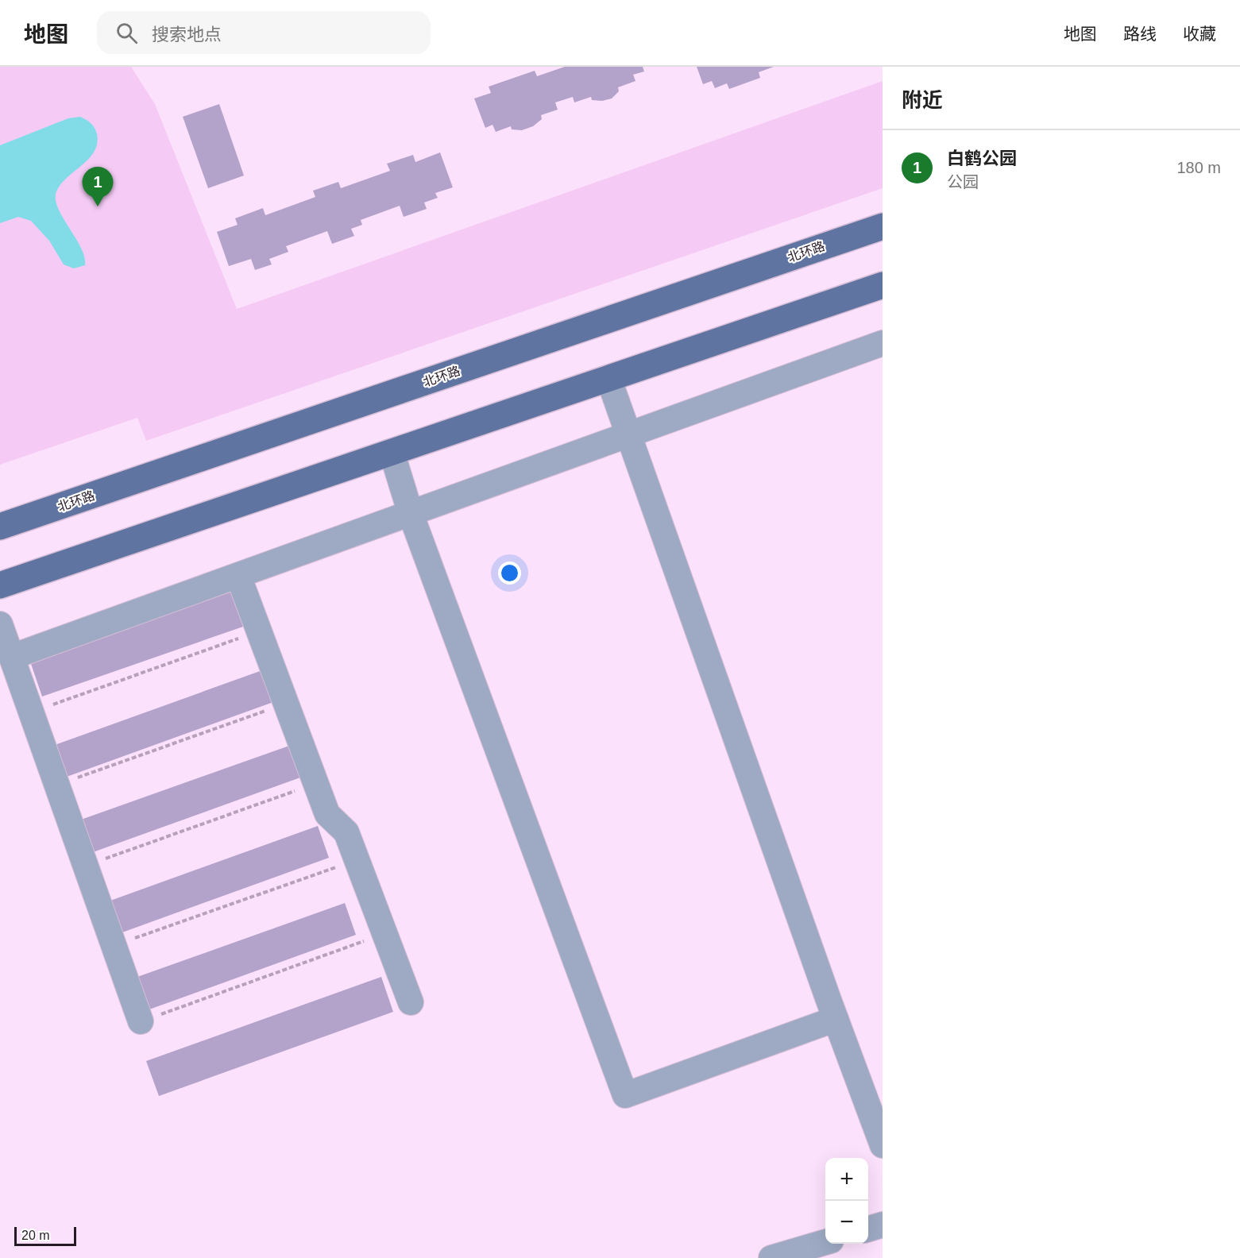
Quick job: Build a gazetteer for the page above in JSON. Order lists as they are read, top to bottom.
{
  "streets": {
    "main road": ["北环路"]
  },
  "scale_bar": "20 m",
  "page": {
    "header": "地图",
    "search": "搜索地点",
    "nav": ["地图", "路线", "收藏"],
    "heading": "附近",
    "list": [
      {
        "mark": "1",
        "name": "白鹤公园",
        "note": "公园",
        "value": "180 m"
      }
    ],
    "pins": "1",
    "map_buttons": ["+", "−"],
    "scale": "20 m"
  }
}
